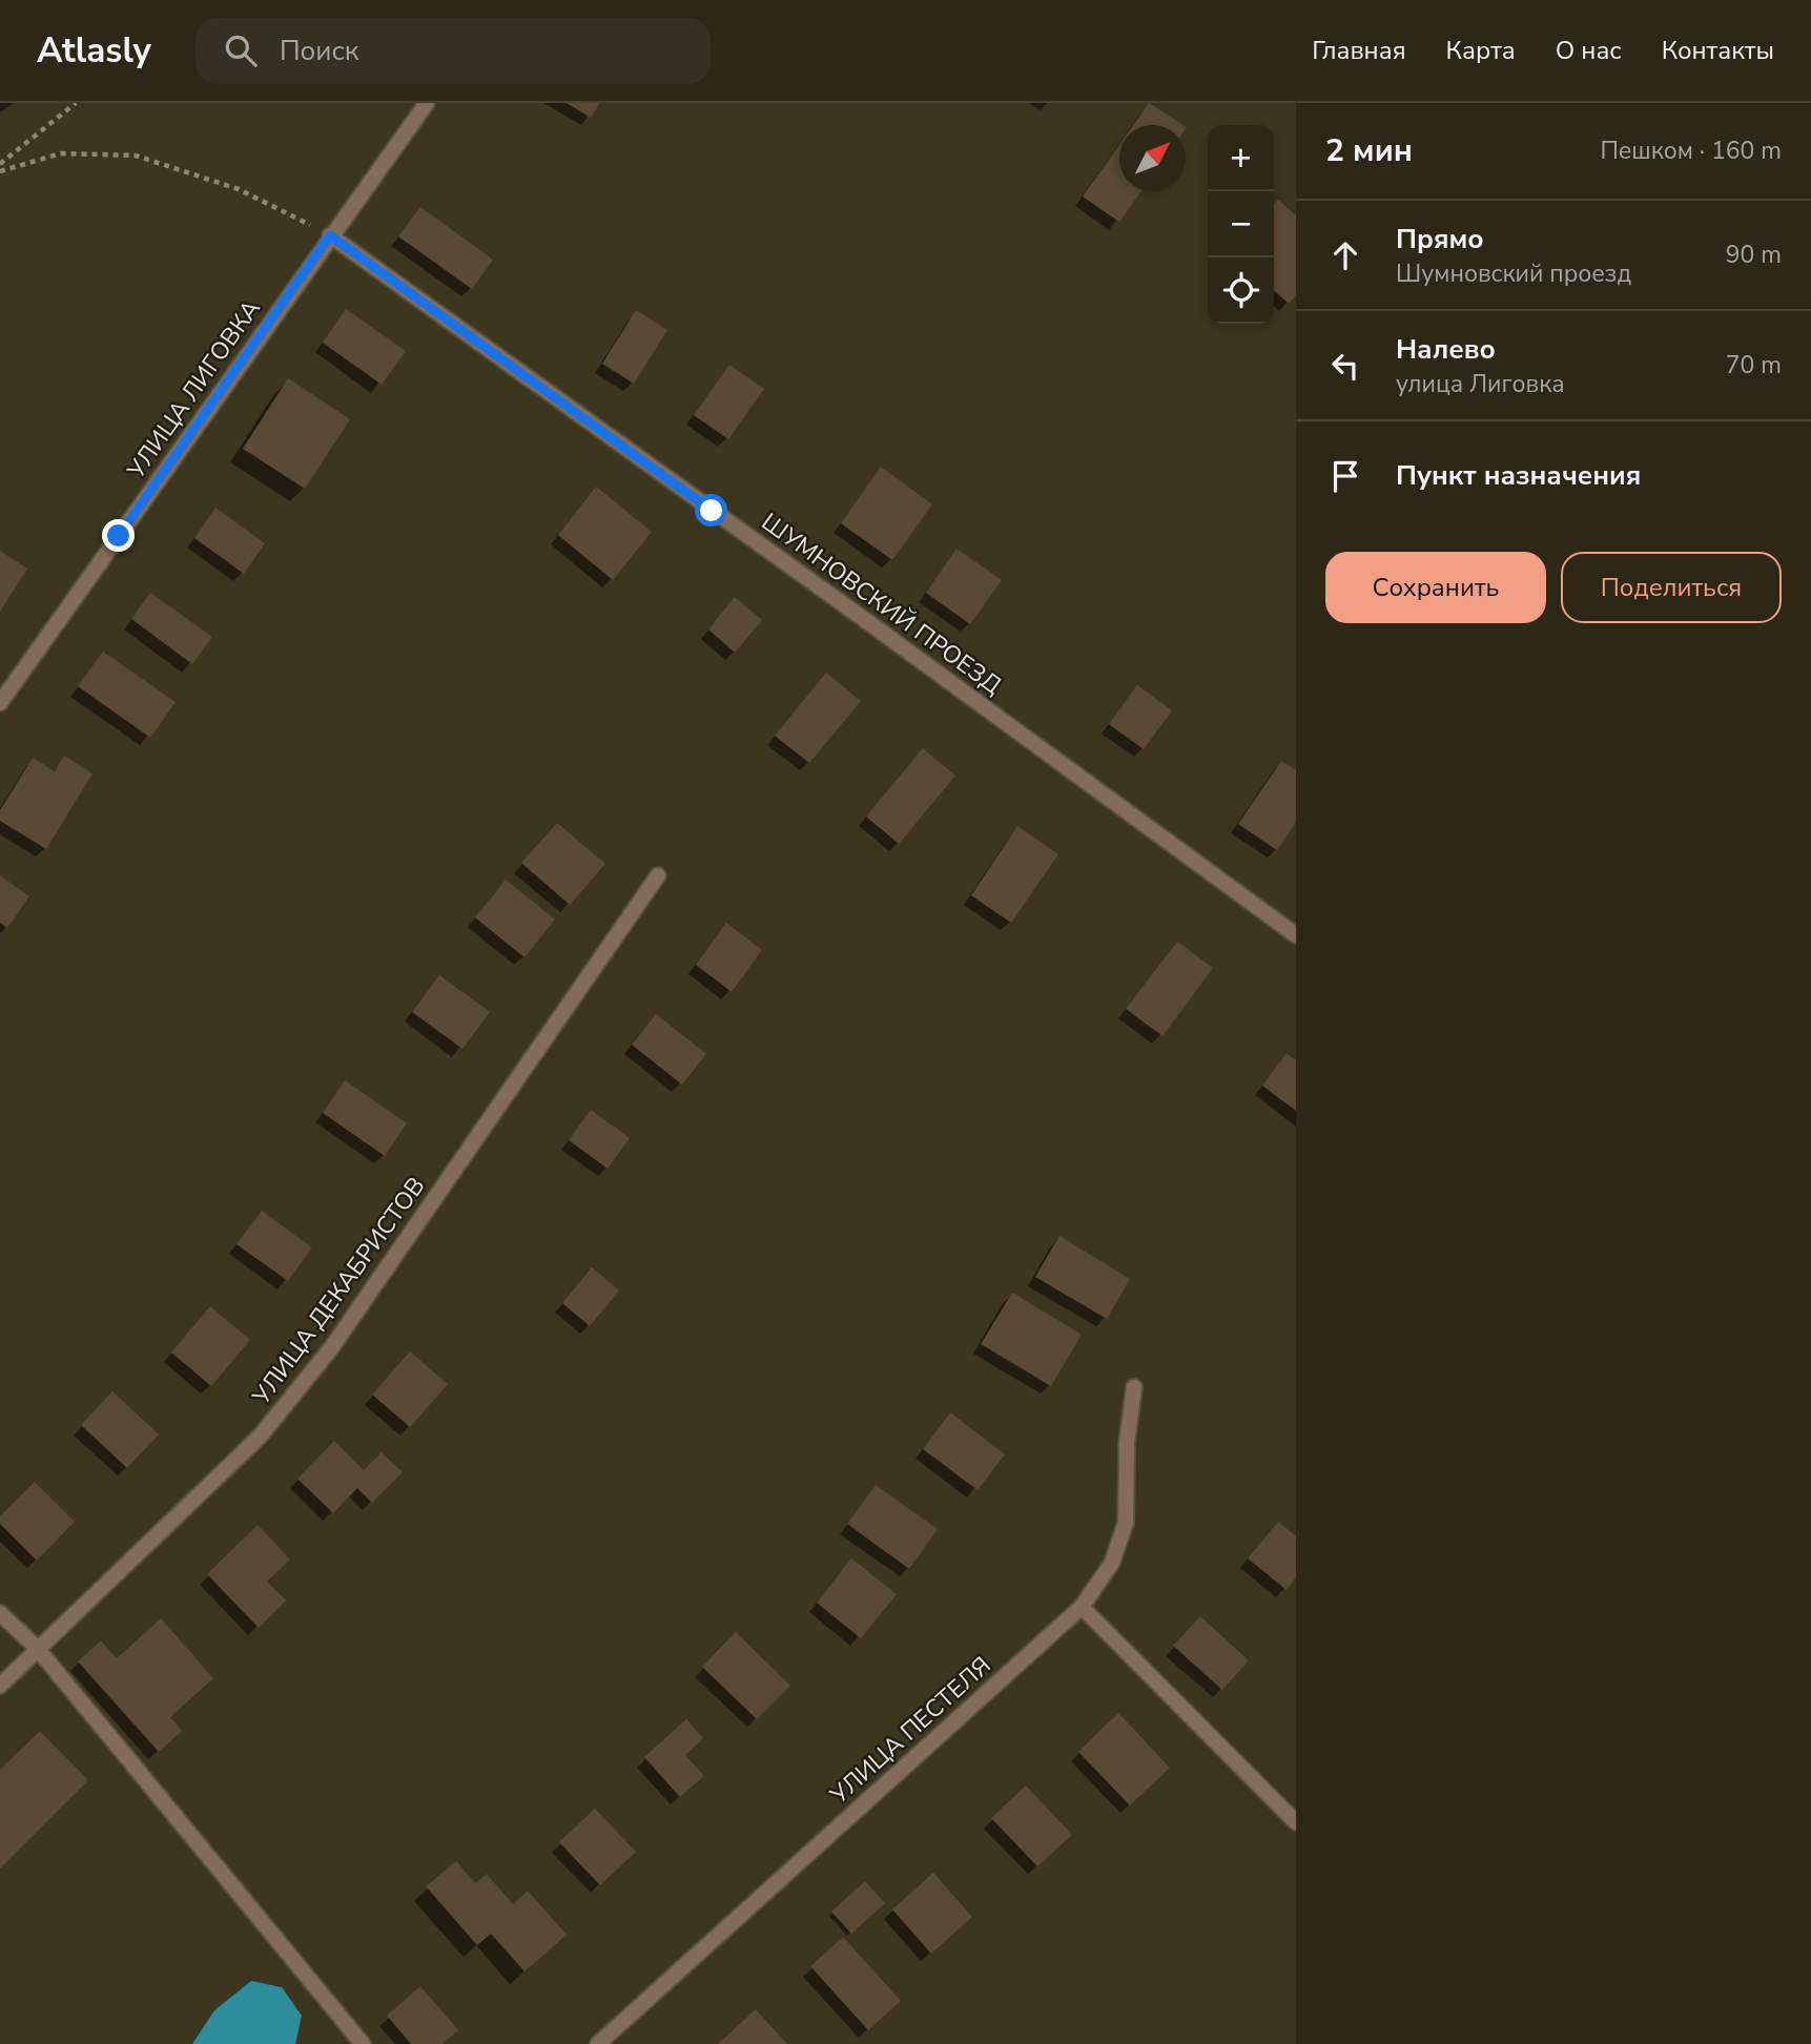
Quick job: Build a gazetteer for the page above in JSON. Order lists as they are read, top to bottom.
{
  "streets": {
    "street": [
      "УЛИЦА ЛИГОВКА",
      "ШУМНОВСКИЙ ПРОЕЗД",
      "УЛИЦА ДЕКАБРИСТОВ",
      "УЛИЦА ПЕСТЕЛЯ"
    ]
  },
  "crossings": [
    ["УЛИЦА ЛИГОВКА", "ШУМНОВСКИЙ ПРОЕЗД"]
  ],
  "north": "top right",
  "page": {
    "header": "Atlasly",
    "search": "Поиск",
    "nav": [
      "Главная",
      "Карта",
      "О нас",
      "Контакты"
    ],
    "heading": ["2 мин", "Пешком · 160 m"],
    "map_buttons": ["+", "−"],
    "list": [
      ["Прямо", "Шумновский проезд", "90 m"],
      ["Налево", "улица Лиговка", "70 m"],
      "Пункт назначения"
    ],
    "buttons": ["Сохранить", "Поделиться"]
  }
}
